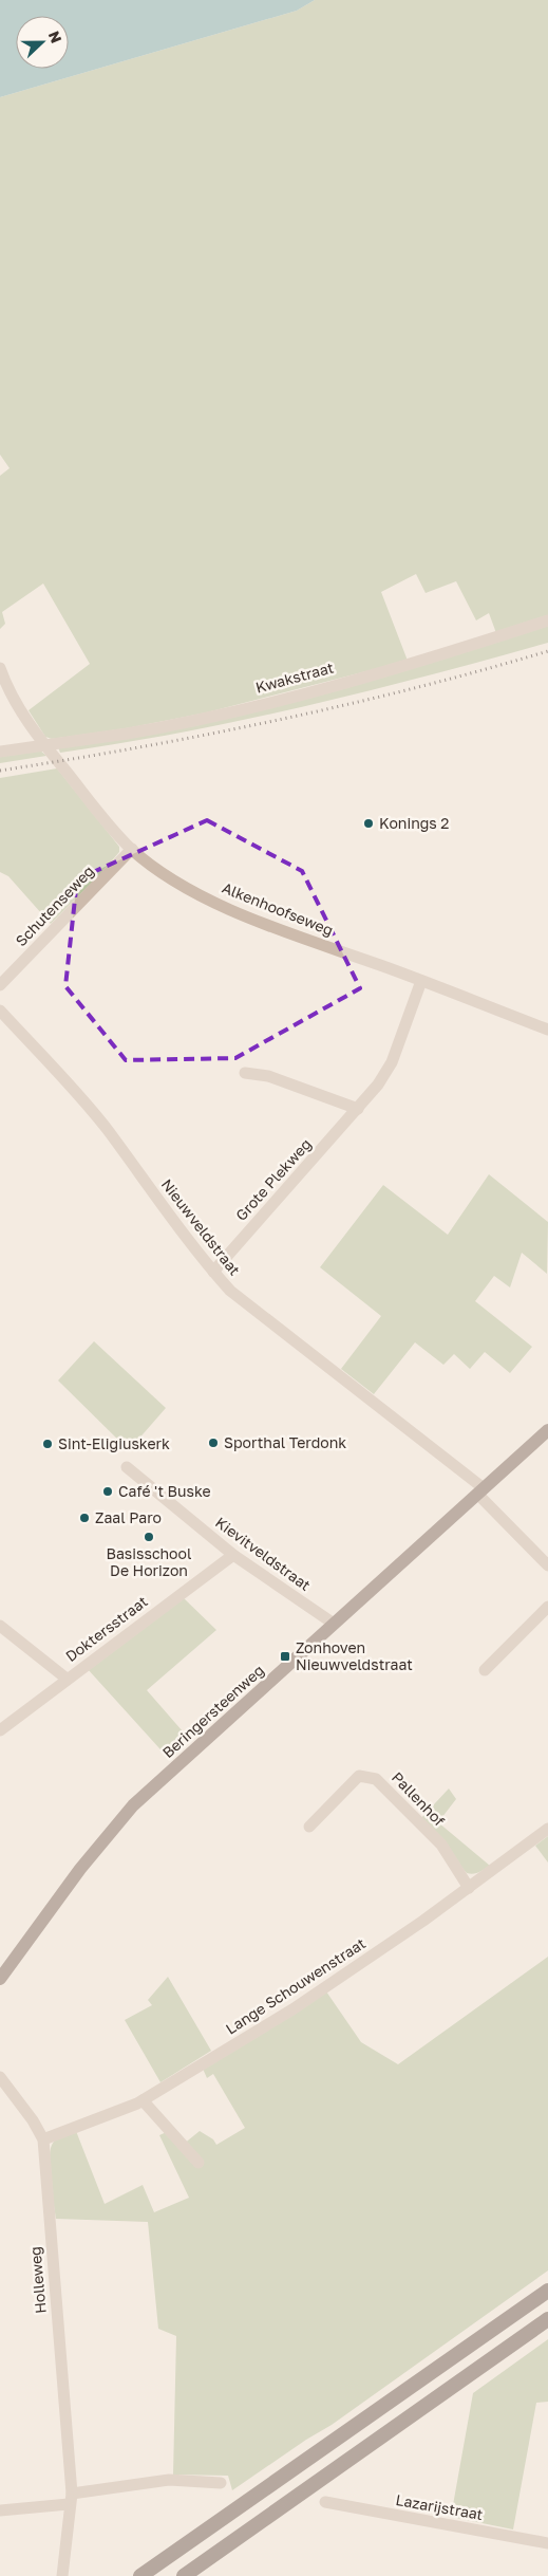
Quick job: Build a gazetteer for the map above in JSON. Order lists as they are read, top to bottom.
{
  "streets": {
    "main road": ["Beringersteenweg"],
    "street": [
      "Kwakstraat",
      "Schutenseweg",
      "Alkenhoofseweg",
      "Grote Plekweg",
      "Nieuwveldstraat",
      "Kievitveldstraat",
      "Doktersstraat",
      "Pallenhof",
      "Lange Schouwenstraat",
      "Holleweg",
      "Lazarijstraat"
    ]
  },
  "crossings": [
    ["Kwakstraat", "Alkenhoofseweg"],
    ["Schutenseweg", "Alkenhoofseweg"],
    ["Alkenhoofseweg", "Grote Plekweg"],
    ["Grote Plekweg", "Nieuwveldstraat"],
    ["Nieuwveldstraat", "Beringersteenweg"],
    ["Kievitveldstraat", "Doktersstraat"],
    ["Kievitveldstraat", "Beringersteenweg"],
    ["Pallenhof", "Lange Schouwenstraat"],
    ["Lange Schouwenstraat", "Holleweg"]
  ],
  "places": {
    "other": [
      "Konings 2",
      "Sporthal Terdonk",
      "Sint-Eligiuskerk",
      "Café 't Buske",
      "Zaal Paro",
      "Basisschool De Horizon"
    ],
    "transit": ["Zonhoven Nieuwveldstraat"]
  },
  "north": "right"
}
